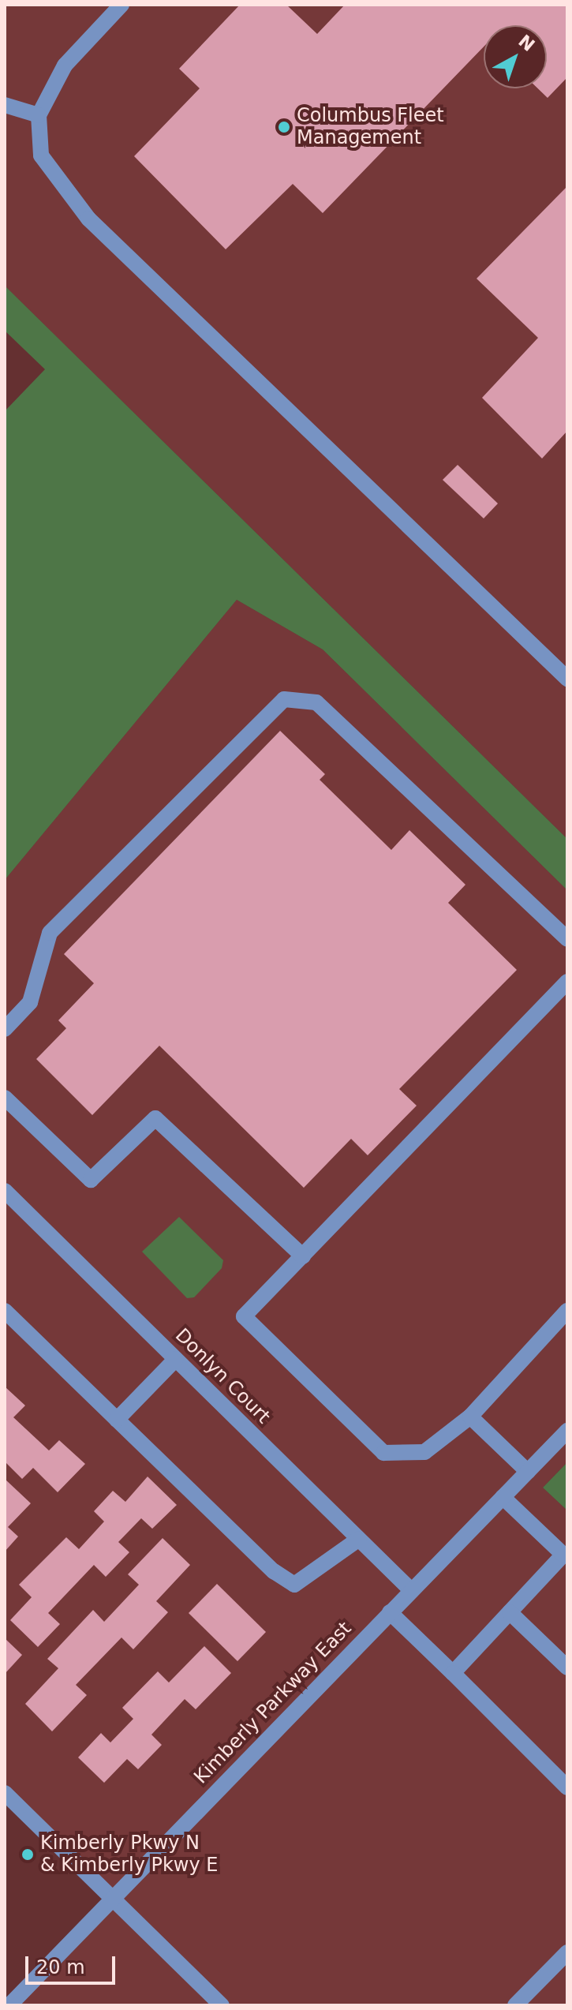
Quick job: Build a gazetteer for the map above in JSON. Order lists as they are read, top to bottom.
{
  "streets": {
    "street": ["Donlyn Court", "Kimberly Parkway East"]
  },
  "crossings": [
    ["Donlyn Court", "Kimberly Parkway East"]
  ],
  "places": ["Columbus Fleet Management", "Kimberly Pkwy N & Kimberly Pkwy E"],
  "scale_bar": "20 m",
  "north": "top right"
}
